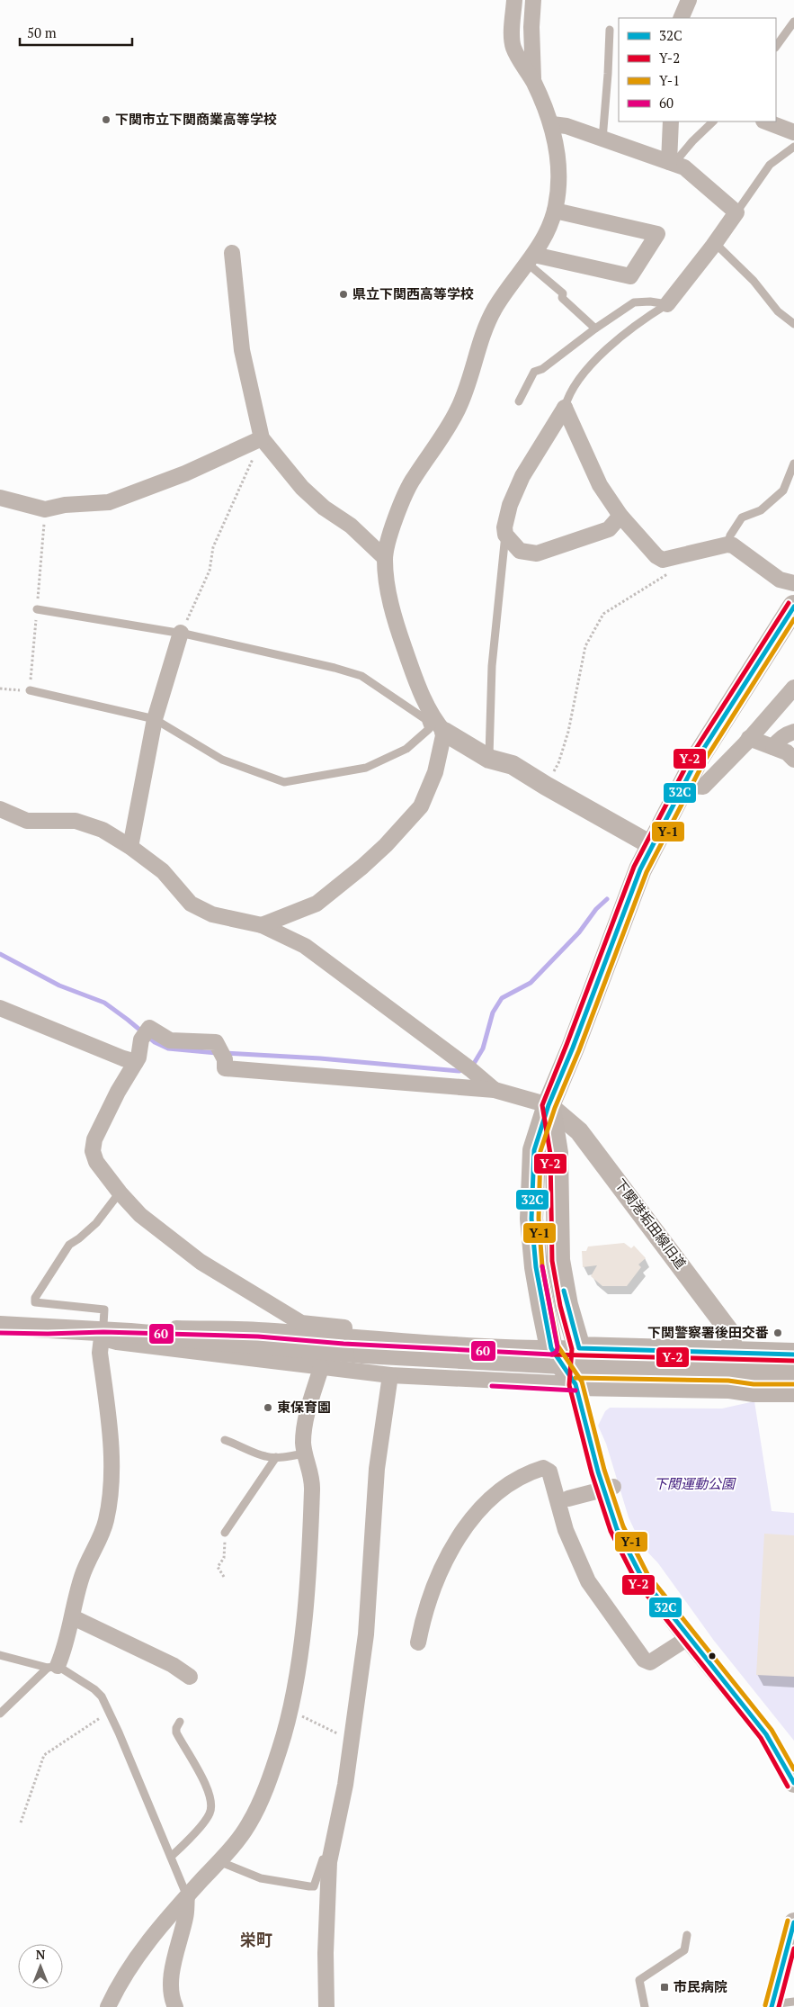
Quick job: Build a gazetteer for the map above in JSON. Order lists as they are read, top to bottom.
{
  "streets": {
    "street": ["下関港垢田線旧道"]
  },
  "districts": ["栄町"],
  "parks": ["下関運動公園"],
  "places": {
    "other": [
      "下関市立下関商業高等学校",
      "県立下関西高等学校",
      "下関警察署後田交番",
      "東保育園"
    ],
    "transit": ["市民病院"]
  },
  "lines": [
    "transit line Y-2",
    "transit line 32C",
    "transit line Y-1",
    "transit line 60"
  ],
  "legend": [
    "32C",
    "Y-2",
    "Y-1",
    "60"
  ],
  "scale_bar": "50 m",
  "north": "top"
}
